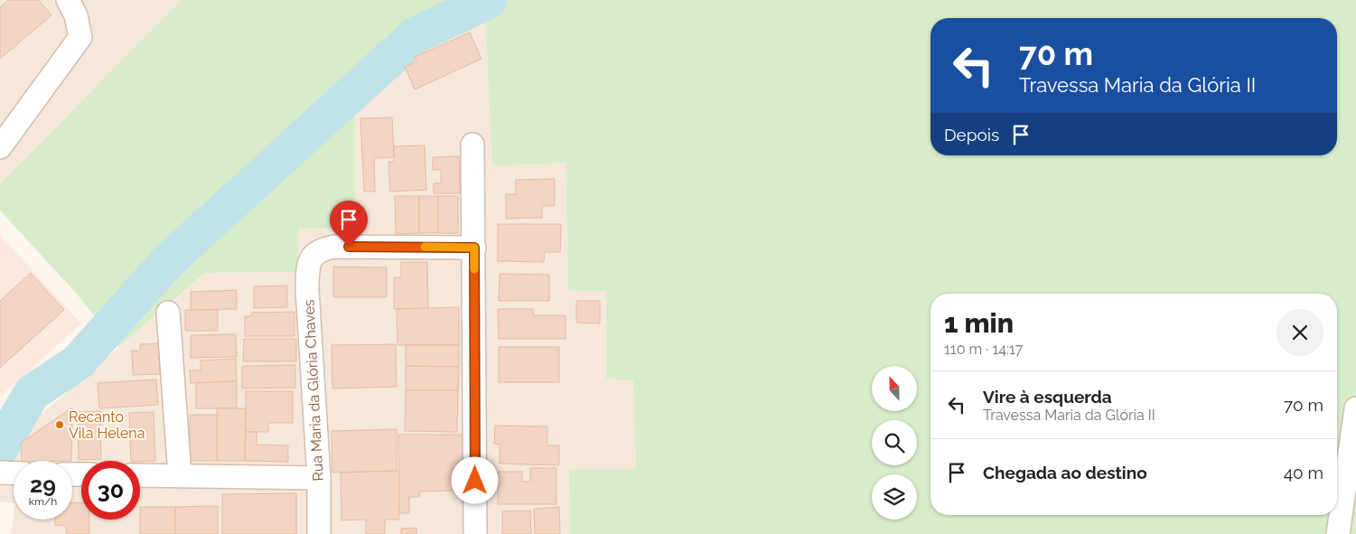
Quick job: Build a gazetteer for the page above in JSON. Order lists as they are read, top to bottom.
{
  "streets": {
    "street": ["Rua Maria da Glória Chaves"]
  },
  "places": ["Recanto Vila Helena"],
  "north": "top",
  "page": {
    "turn": ["70 m", "Travessa Maria da Glória II"],
    "then": "Depois",
    "heading": ["1 min", "110 m · 14:17"],
    "list": [
      {
        "name": "Vire à esquerda",
        "note": "Travessa Maria da Glória II",
        "value": "70 m"
      },
      {
        "name": "Chegada ao destino",
        "value": "40 m"
      }
    ],
    "speed": "29 km/h",
    "limit": "30"
  }
}
